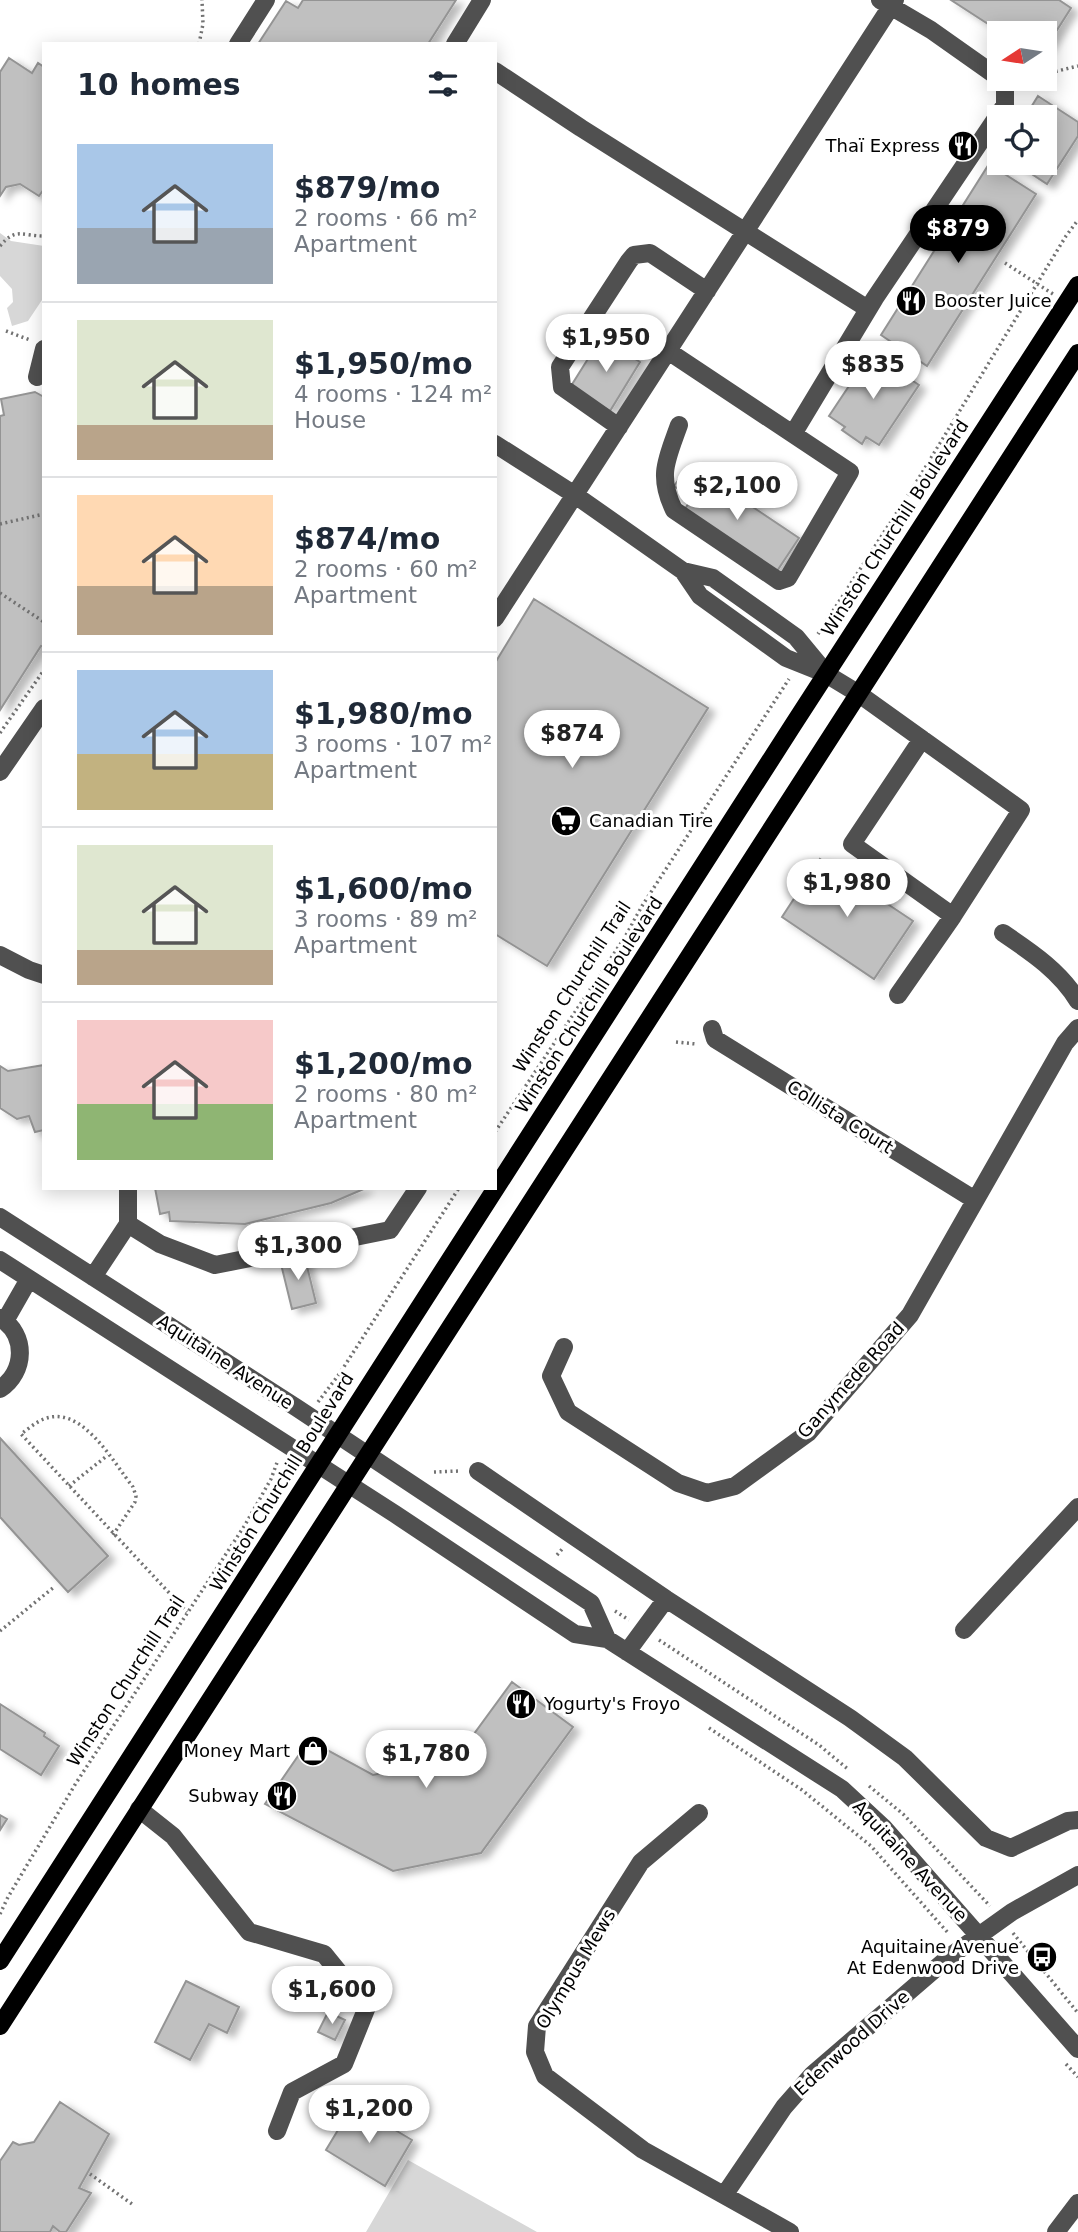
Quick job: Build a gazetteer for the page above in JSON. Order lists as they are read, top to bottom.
{
  "streets": {
    "main road": ["Winston Churchill Boulevard"],
    "street": [
      "Collista Court",
      "Aquitaine Avenue",
      "Ganymede Road",
      "Olympus Mews",
      "Edenwood Drive"
    ],
    "path": ["Winston Churchill Trail"]
  },
  "crossings": [
    ["Winston Churchill Boulevard", "Aquitaine Avenue"],
    ["Collista Court", "Ganymede Road"],
    ["Aquitaine Avenue", "Edenwood Drive"],
    ["Olympus Mews", "Edenwood Drive"]
  ],
  "places": {
    "restaurant": [
      "Thaï Express",
      "Booster Juice",
      "Yogurty's Froyo",
      "Subway"
    ],
    "supermarket": ["Canadian Tire"],
    "shop": ["Money Mart"],
    "bus stop": ["Aquitaine Avenue At Edenwood Drive"]
  },
  "north": "left",
  "page": {
    "heading": "10 homes",
    "list": [
      {
        "name": "$879/mo",
        "note": "2 rooms · 66 m² · Apartment"
      },
      {
        "name": "$1,950/mo",
        "note": "4 rooms · 124 m² · House"
      },
      {
        "name": "$874/mo",
        "note": "2 rooms · 60 m² · Apartment"
      },
      {
        "name": "$1,980/mo",
        "note": "3 rooms · 107 m² · Apartment"
      },
      {
        "name": "$1,600/mo",
        "note": "3 rooms · 89 m² · Apartment"
      },
      {
        "name": "$1,200/mo",
        "note": "2 rooms · 80 m² · Apartment"
      }
    ],
    "price": [
      "$879",
      "$1,950",
      "$835",
      "$2,100",
      "$874",
      "$1,980",
      "$1,300",
      "$1,780",
      "$1,600",
      "$1,200"
    ]
  }
}
